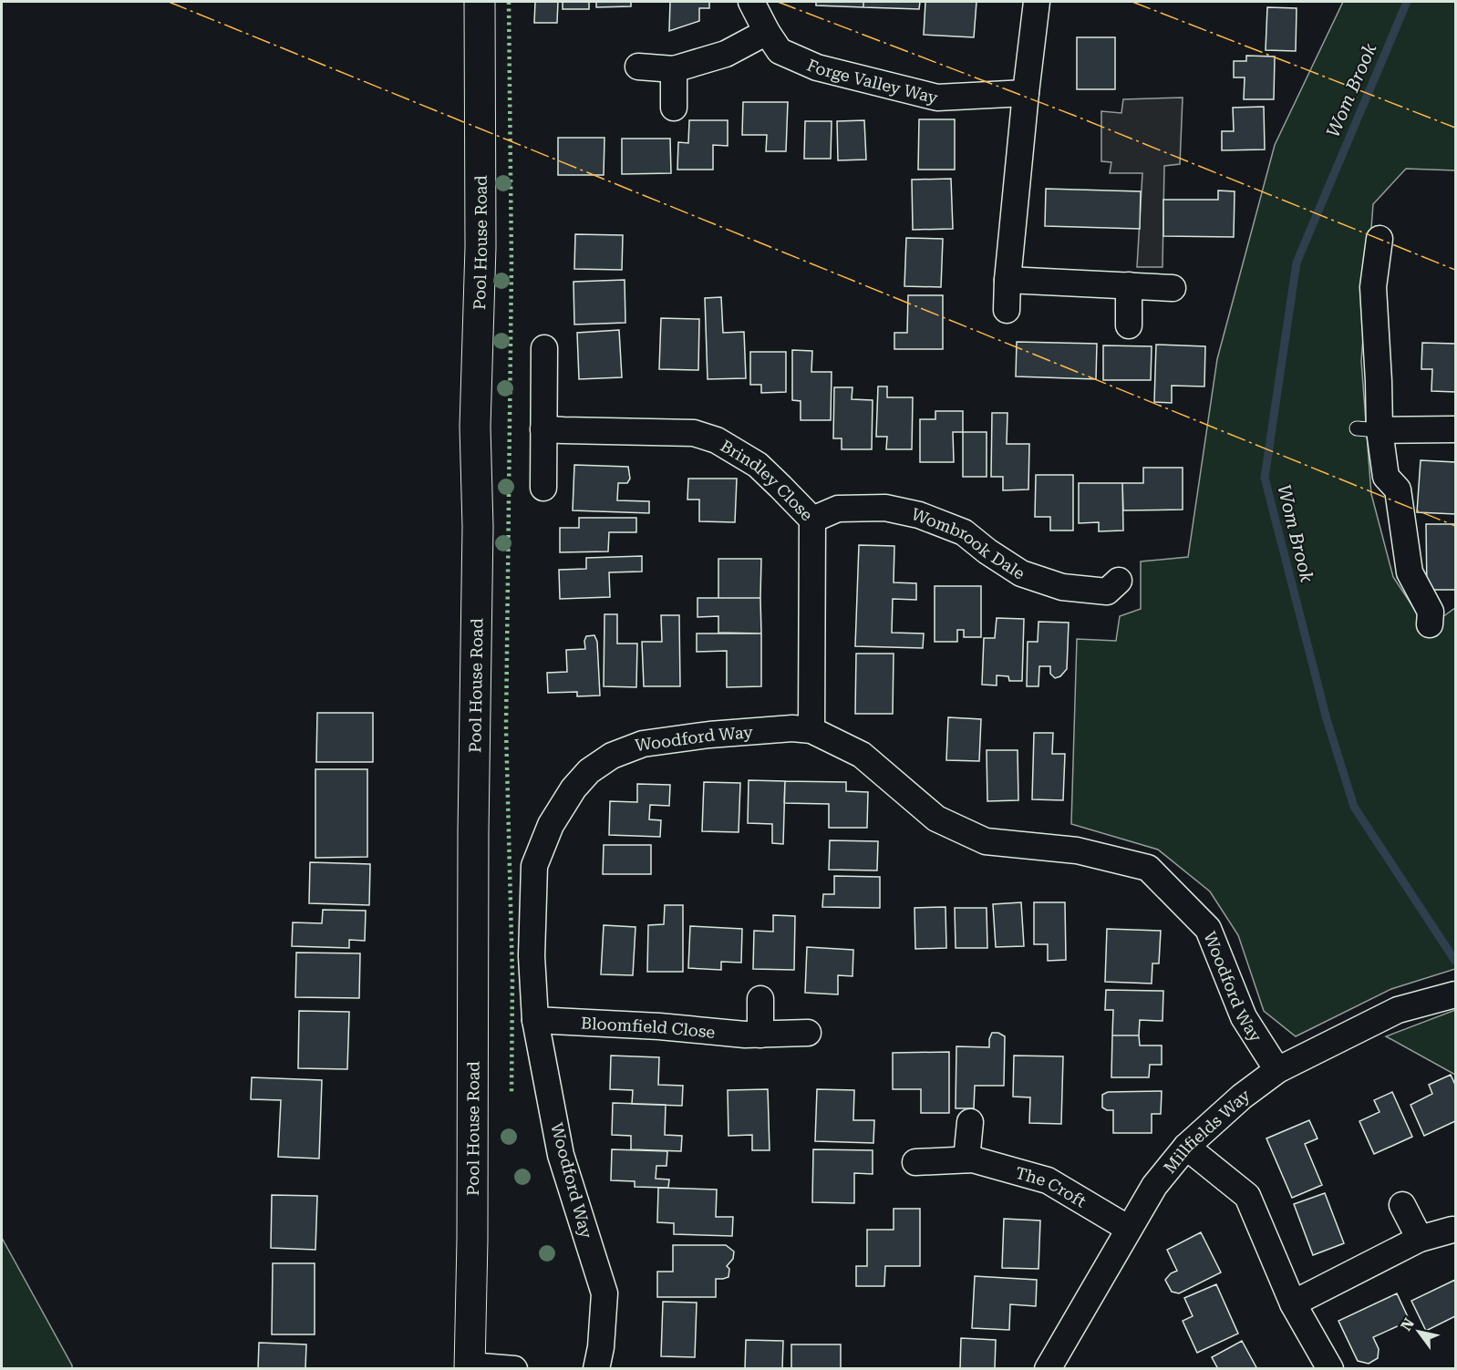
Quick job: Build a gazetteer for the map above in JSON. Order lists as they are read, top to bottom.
{
  "streets": {
    "street": [
      "Forge Valley Way",
      "Pool House Road",
      "Brindley Close",
      "Wombrook Dale",
      "Woodford Way",
      "Bloomfield Close",
      "Millfields Way",
      "The Croft"
    ]
  },
  "crossings": [
    ["Brindley Close", "Wombrook Dale"],
    ["Brindley Close", "Woodford Way"],
    ["Woodford Way", "Bloomfield Close"],
    ["Woodford Way", "Millfields Way"],
    ["Millfields Way", "The Croft"]
  ],
  "water": ["Wom Brook"],
  "north": "top left"
}
